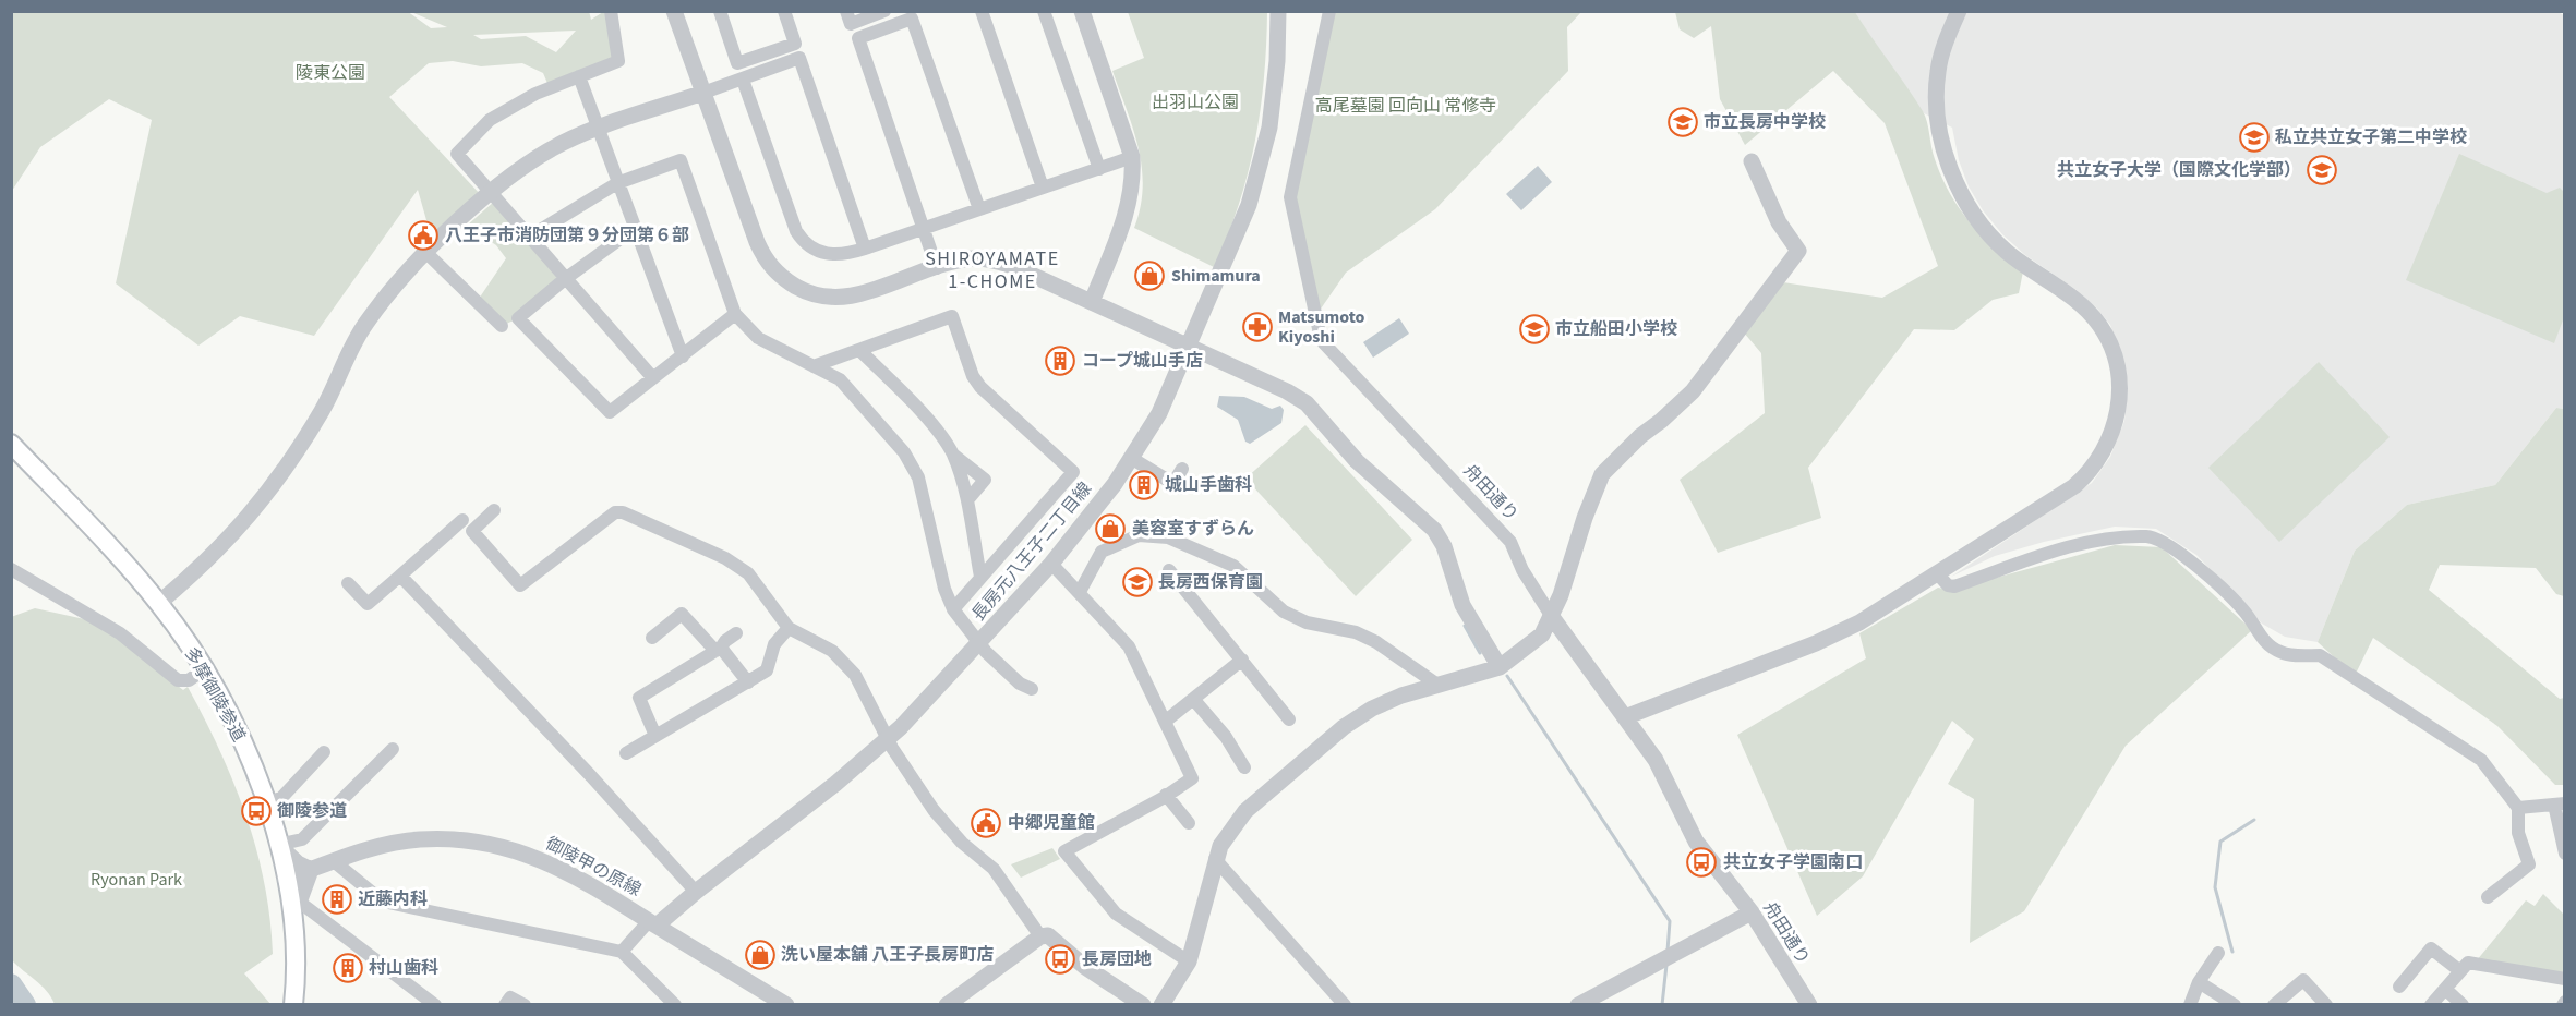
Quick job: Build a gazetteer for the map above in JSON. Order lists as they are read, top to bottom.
{
  "streets": {
    "main road": ["多摩御陵参道"],
    "street": ["舟田通り", "長房元八王子二丁目線", "御陵甲の原線"]
  },
  "crossings": [
    ["長房元八王子二丁目線", "御陵甲の原線"],
    ["多摩御陵参道", "御陵甲の原線"]
  ],
  "districts": ["SHIROYAMATE 1-CHOME"],
  "parks": [
    "陵東公園",
    "出羽山公園",
    "高尾墓園 回向山 常修寺",
    "Ryonan Park"
  ],
  "places": {
    "school or university": [
      "市立長房中学校",
      "私立共立女子第二中学校",
      "共立女子大学（国際文化学部）",
      "市立船田小学校",
      "長房西保育園"
    ],
    "public building": ["八王子市消防団第９分団第６部", "中郷児童館"],
    "shop": ["Shimamura", "美容室すずらん", "洗い屋本舗 八王子長房町店"],
    "pharmacy": ["Matsumoto Kiyoshi"],
    "building": [
      "コープ城山手店",
      "城山手歯科",
      "近藤内科",
      "村山歯科"
    ],
    "bus stop": ["御陵参道", "共立女子学園南口", "長房団地"]
  }
}
